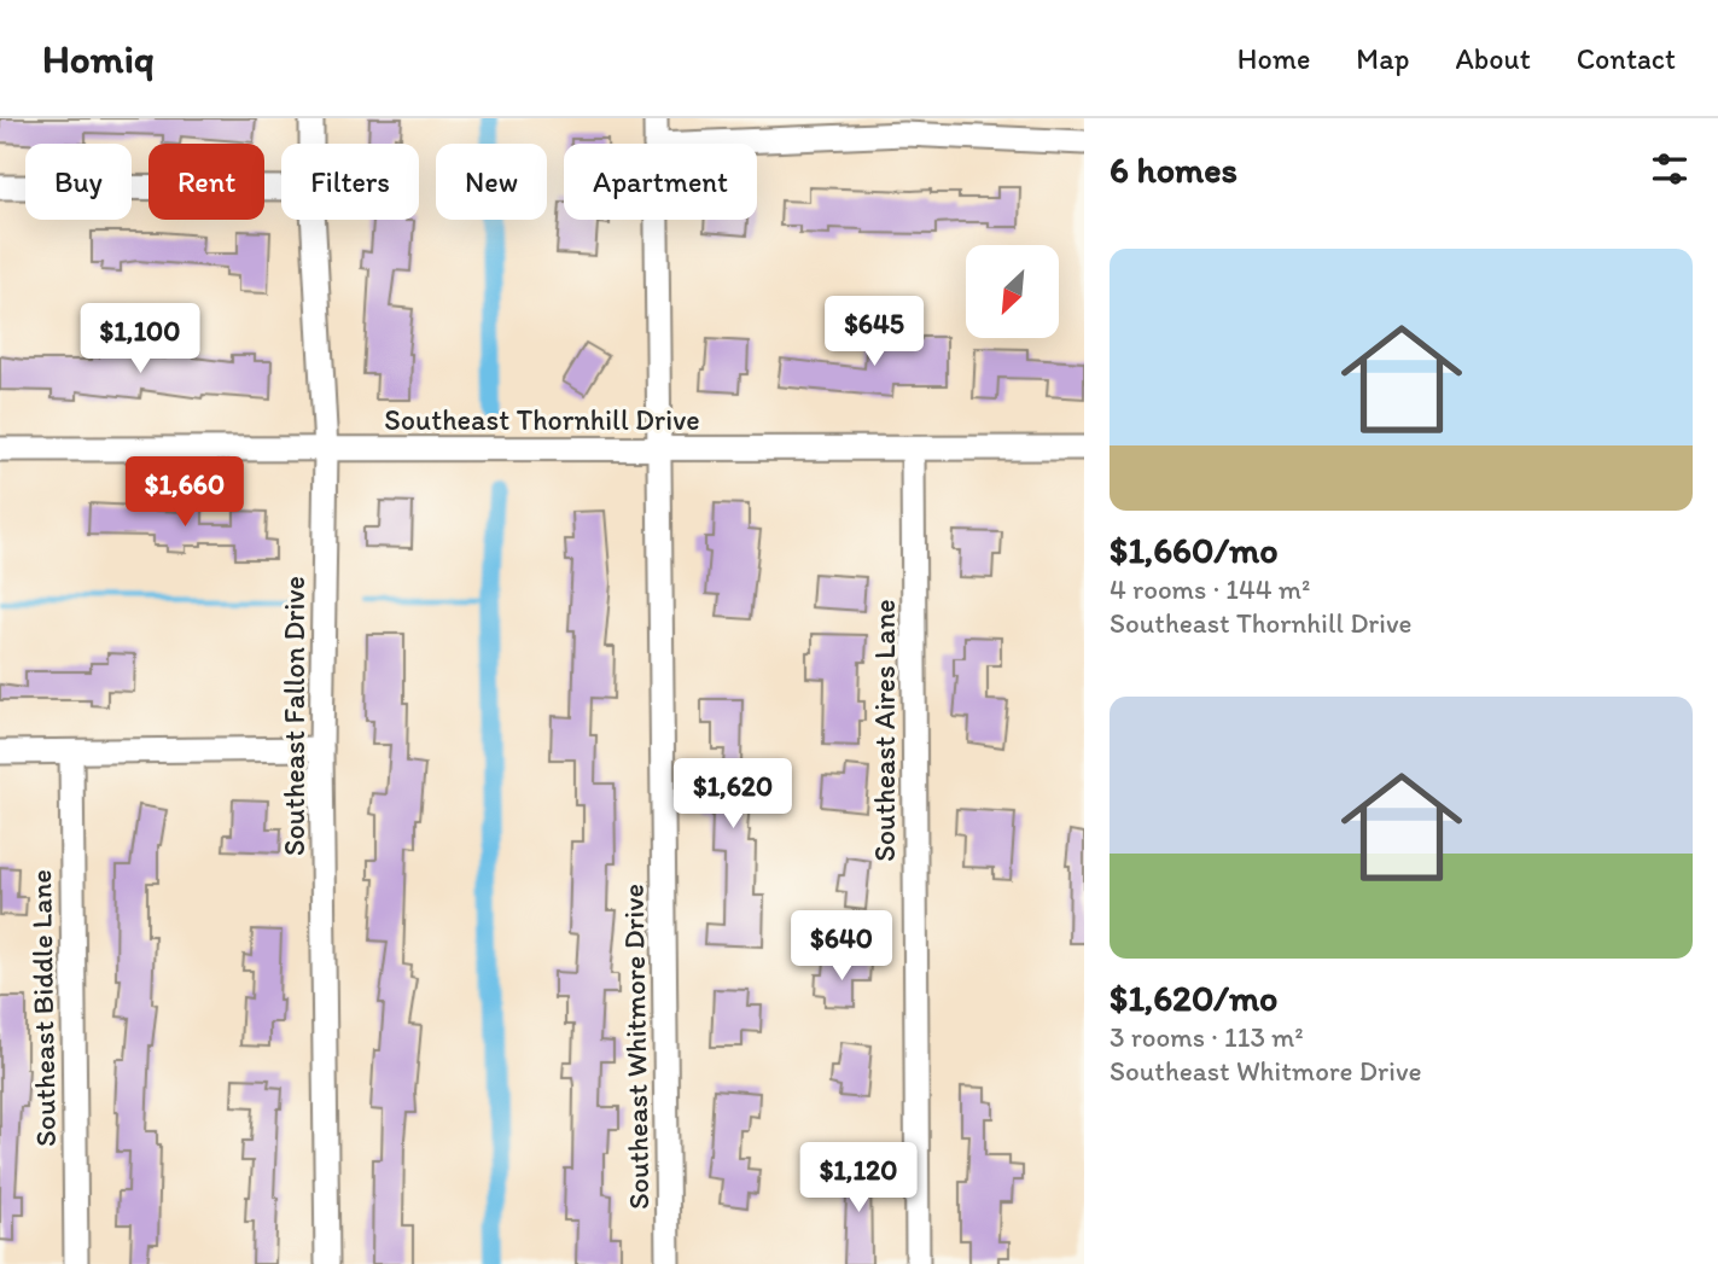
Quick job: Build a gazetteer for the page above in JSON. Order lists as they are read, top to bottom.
{
  "streets": {
    "street": [
      "Southeast Thornhill Drive",
      "Southeast Fallon Drive",
      "Southeast Aires Lane",
      "Southeast Biddle Lane",
      "Southeast Whitmore Drive"
    ]
  },
  "crossings": [
    ["Southeast Thornhill Drive", "Southeast Fallon Drive"],
    ["Southeast Thornhill Drive", "Southeast Aires Lane"],
    ["Southeast Thornhill Drive", "Southeast Whitmore Drive"]
  ],
  "north": "bottom left",
  "page": {
    "header": "Homiq",
    "nav": [
      "Home",
      "Map",
      "About",
      "Contact"
    ],
    "heading": "6 homes",
    "chip": [
      "Buy",
      "Rent",
      "Filters",
      "New",
      "Apartment"
    ],
    "list": [
      {
        "name": "$1,660/mo",
        "note": "4 rooms · 144 m² · Southeast Thornhill Drive"
      },
      {
        "name": "$1,620/mo",
        "note": "3 rooms · 113 m² · Southeast Whitmore Drive"
      }
    ],
    "price": [
      "$645",
      "$1,100",
      "$1,660",
      "$1,620",
      "$640",
      "$1,120"
    ]
  }
}
